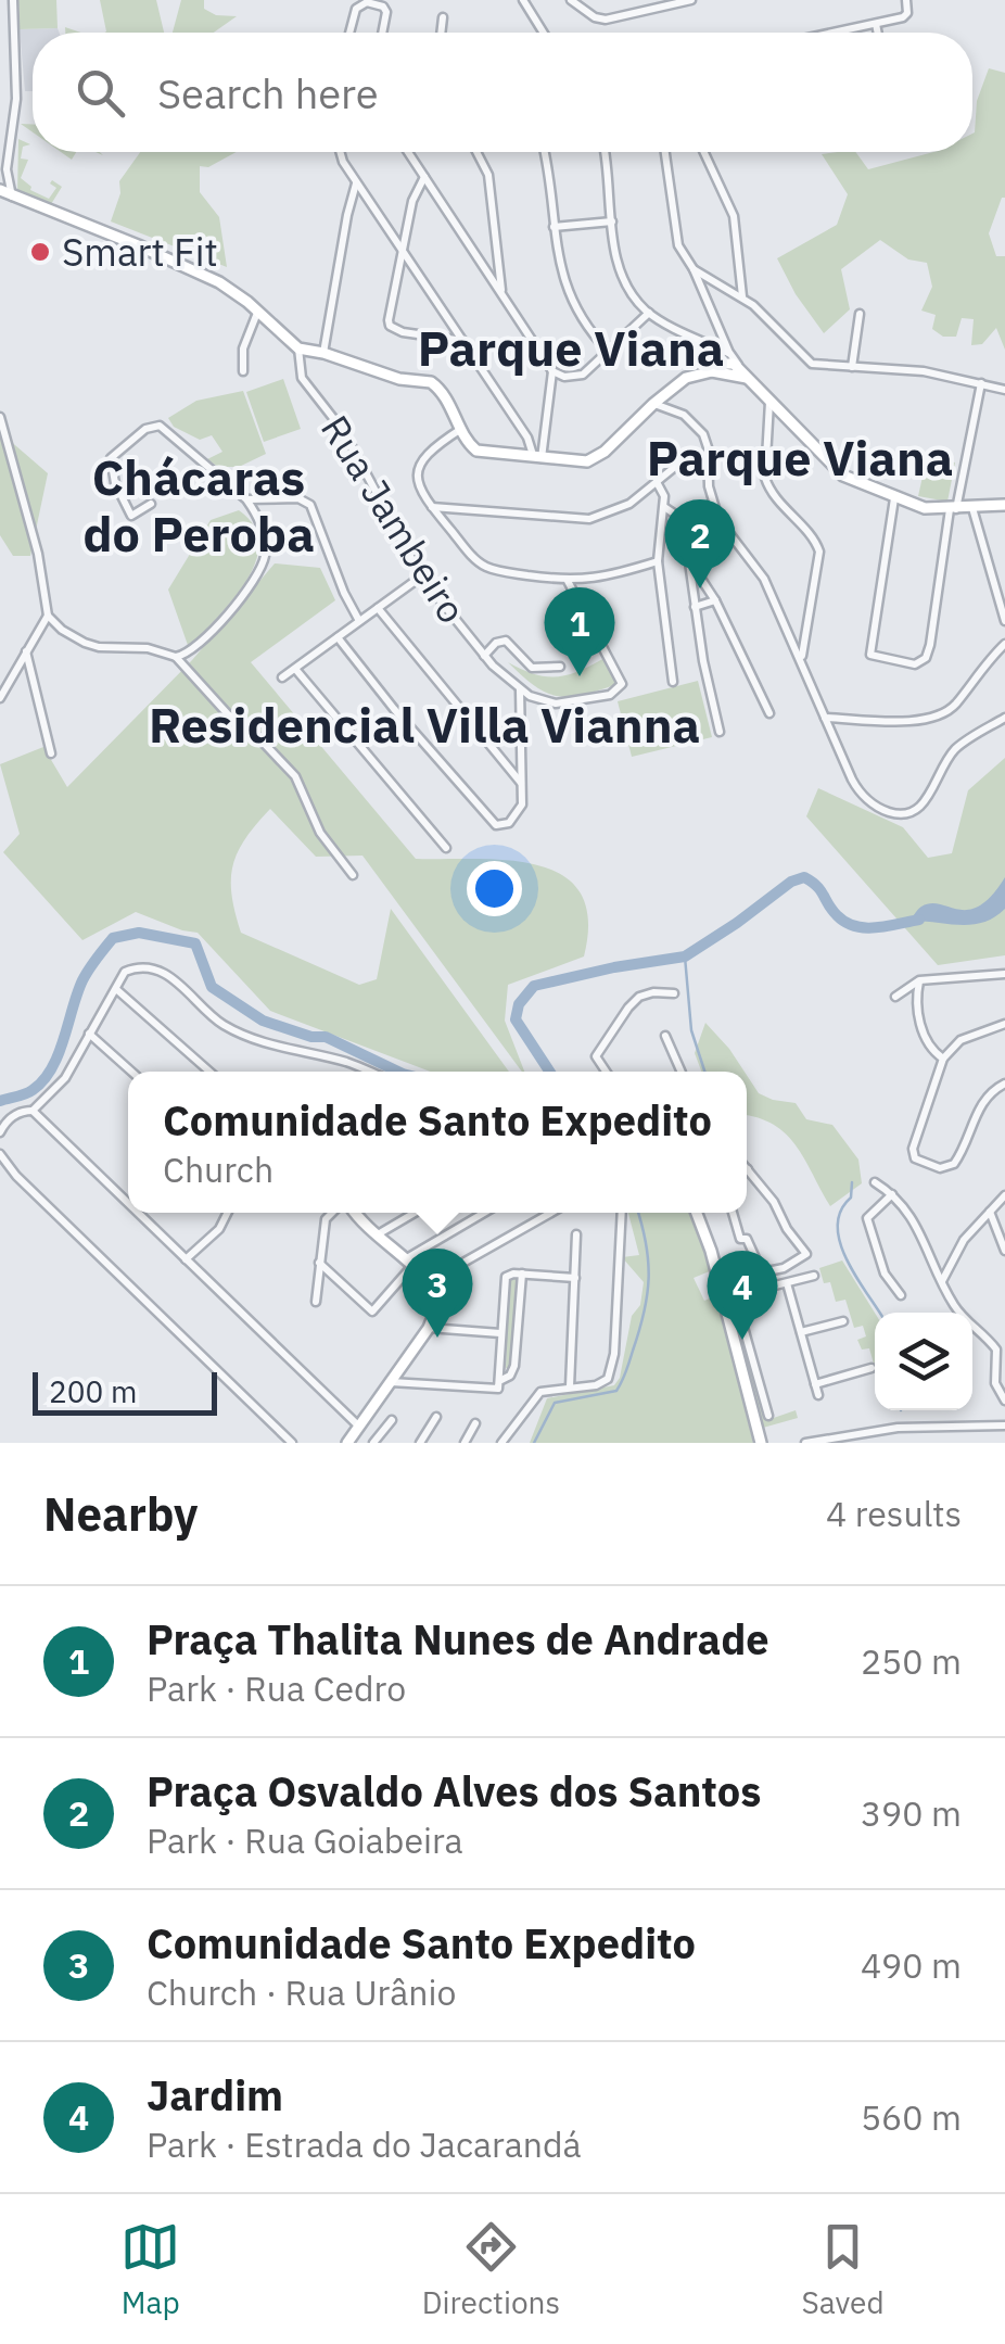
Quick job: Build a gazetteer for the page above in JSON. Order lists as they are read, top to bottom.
{
  "streets": {
    "street": ["Rua Jambeiro"]
  },
  "districts": [
    "Parque Viana",
    "Parque Viana",
    "Chácaras do Peroba",
    "Residencial Villa Vianna"
  ],
  "places": ["Smart Fit"],
  "scale_bar": "200 m",
  "page": {
    "search": "Search here",
    "pins": [
      "2",
      "1",
      "3",
      "4"
    ],
    "popup": ["Comunidade Santo Expedito", "Church"],
    "scale": "200 m",
    "heading": ["Nearby", "4 results"],
    "list": [
      {
        "mark": "1",
        "name": "Praça Thalita Nunes de Andrade",
        "note": "Park · Rua Cedro",
        "value": "250 m"
      },
      {
        "mark": "2",
        "name": "Praça Osvaldo Alves dos Santos",
        "note": "Park · Rua Goiabeira",
        "value": "390 m"
      },
      {
        "mark": "3",
        "name": "Comunidade Santo Expedito",
        "note": "Church · Rua Urânio",
        "value": "490 m"
      },
      {
        "mark": "4",
        "name": "Jardim",
        "note": "Park · Estrada do Jacarandá",
        "value": "560 m"
      }
    ],
    "nav": ["Map", "Directions", "Saved"]
  }
}
